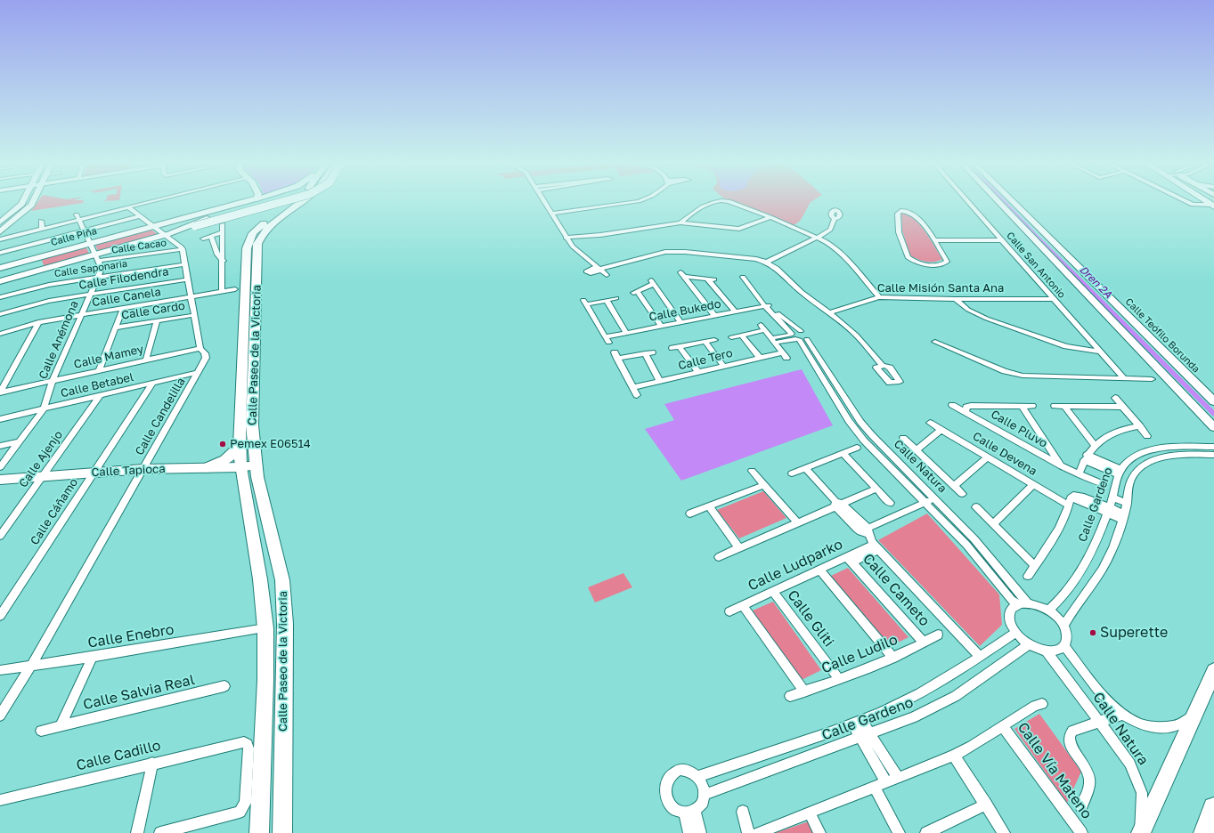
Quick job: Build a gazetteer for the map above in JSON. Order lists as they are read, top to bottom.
{
  "streets": {
    "main road": [
      "Calle Piña",
      "Calle Teófilo Borunda",
      "Calle Paseo de la Victoria",
      "Calle Tapioca"
    ],
    "street": [
      "Calle Cacao",
      "Calle San Antonio",
      "Calle Saponaria",
      "Calle Filodendra",
      "Calle Misión Santa Ana",
      "Calle Canela",
      "Calle Cardo",
      "Calle Bukedo",
      "Calle Anémona",
      "Calle Mamey",
      "Calle Tero",
      "Calle Betabel",
      "Calle Candelilla",
      "Calle Pluvo",
      "Calle Devena",
      "Calle Ajenjo",
      "Calle Natura",
      "Calle Gardeno",
      "Calle Cáñamo",
      "Calle Ludparko",
      "Calle Cameto",
      "Calle Gliti",
      "Calle Enebro",
      "Calle Ludilo",
      "Calle Salvia Real",
      "Calle Cadillo",
      "Calle Vía Mateno"
    ]
  },
  "crossings": [
    ["Calle Piña", "Calle Cacao"],
    ["Calle Piña", "Calle Anémona"],
    ["Calle Cacao", "Calle Anémona"],
    ["Calle Cacao", "Calle Candelilla"],
    ["Calle San Antonio", "Calle Misión Santa Ana"],
    ["Calle Saponaria", "Calle Anémona"],
    ["Calle Saponaria", "Calle Candelilla"],
    ["Calle Filodendra", "Calle Anémona"],
    ["Calle Filodendra", "Calle Candelilla"],
    ["Calle Canela", "Calle Anémona"],
    ["Calle Canela", "Calle Paseo de la Victoria"],
    ["Calle Canela", "Calle Candelilla"],
    ["Calle Cardo", "Calle Candelilla"],
    ["Calle Bukedo", "Calle Natura"],
    ["Calle Anémona", "Calle Mamey"],
    ["Calle Anémona", "Calle Betabel"],
    ["Calle Paseo de la Victoria", "Calle Tapioca"],
    ["Calle Paseo de la Victoria", "Calle Enebro"],
    ["Calle Mamey", "Calle Candelilla"],
    ["Calle Betabel", "Calle Candelilla"],
    ["Calle Betabel", "Calle Ajenjo"],
    ["Calle Betabel", "Calle Cáñamo"],
    ["Calle Candelilla", "Calle Tapioca"],
    ["Calle Candelilla", "Calle Enebro"],
    ["Calle Devena", "Calle Gardeno"],
    ["Calle Ajenjo", "Calle Tapioca"],
    ["Calle Natura", "Calle Gardeno"],
    ["Calle Tapioca", "Calle Cáñamo"],
    ["Calle Ludparko", "Calle Cameto"],
    ["Calle Ludparko", "Calle Gliti"],
    ["Calle Cameto", "Calle Ludilo"],
    ["Calle Gliti", "Calle Ludilo"],
    ["Calle Enebro", "Calle Salvia Real"]
  ],
  "water": ["Dren 2A"],
  "places": ["Pemex E06514", "Superette"]
}
